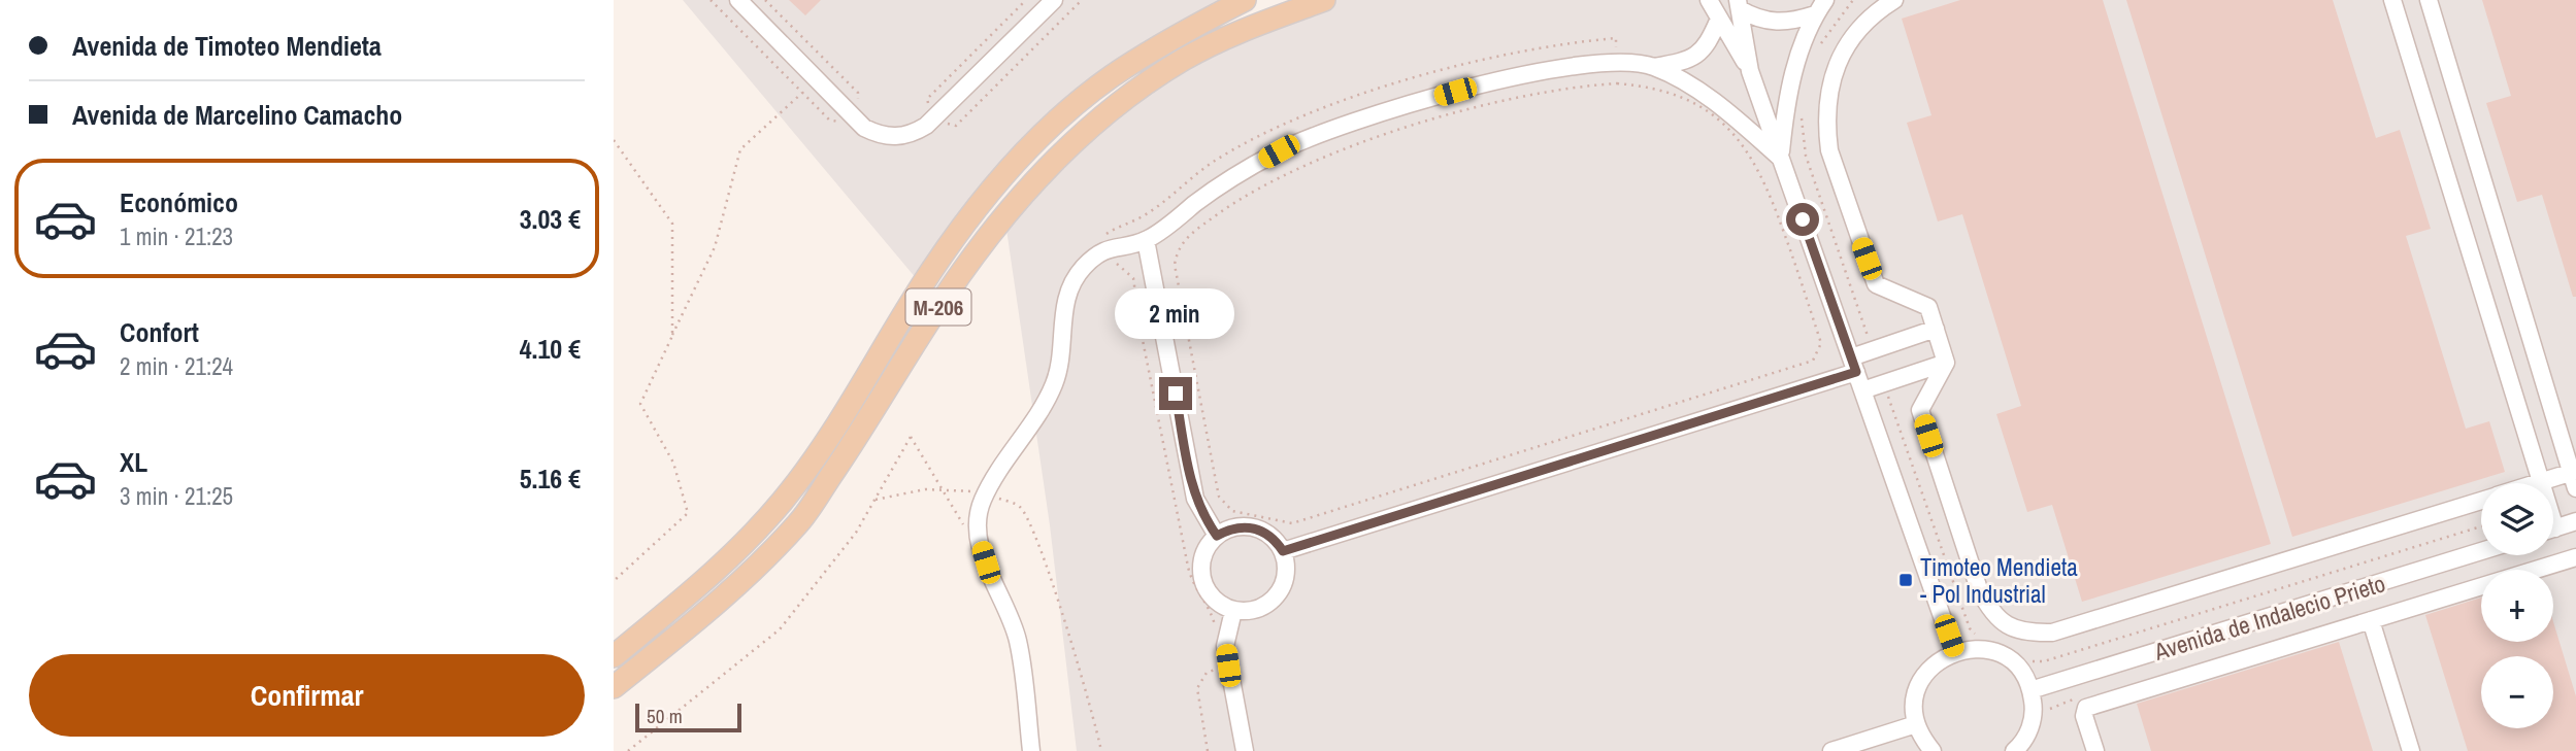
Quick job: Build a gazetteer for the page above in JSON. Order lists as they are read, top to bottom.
{
  "streets": {
    "main road": ["M-206"],
    "street": ["Avenida de Indalecio Prieto"]
  },
  "places": {
    "transit": ["Timoteo Mendieta - Pol Industrial"]
  },
  "scale_bar": "50 m",
  "page": {
    "banner": ["Avenida de Timoteo Mendieta", "Avenida de Marcelino Camacho"],
    "list": [
      {
        "name": "Económico",
        "note": "1 min · 21:23",
        "value": "3.03 €"
      },
      {
        "name": "Confort",
        "note": "2 min · 21:24",
        "value": "4.10 €"
      },
      {
        "name": "XL",
        "note": "3 min · 21:25",
        "value": "5.16 €"
      }
    ],
    "bubble": "2 min",
    "map_buttons": ["+", "−"],
    "buttons": "Confirmar",
    "scale": "50 m"
  }
}
